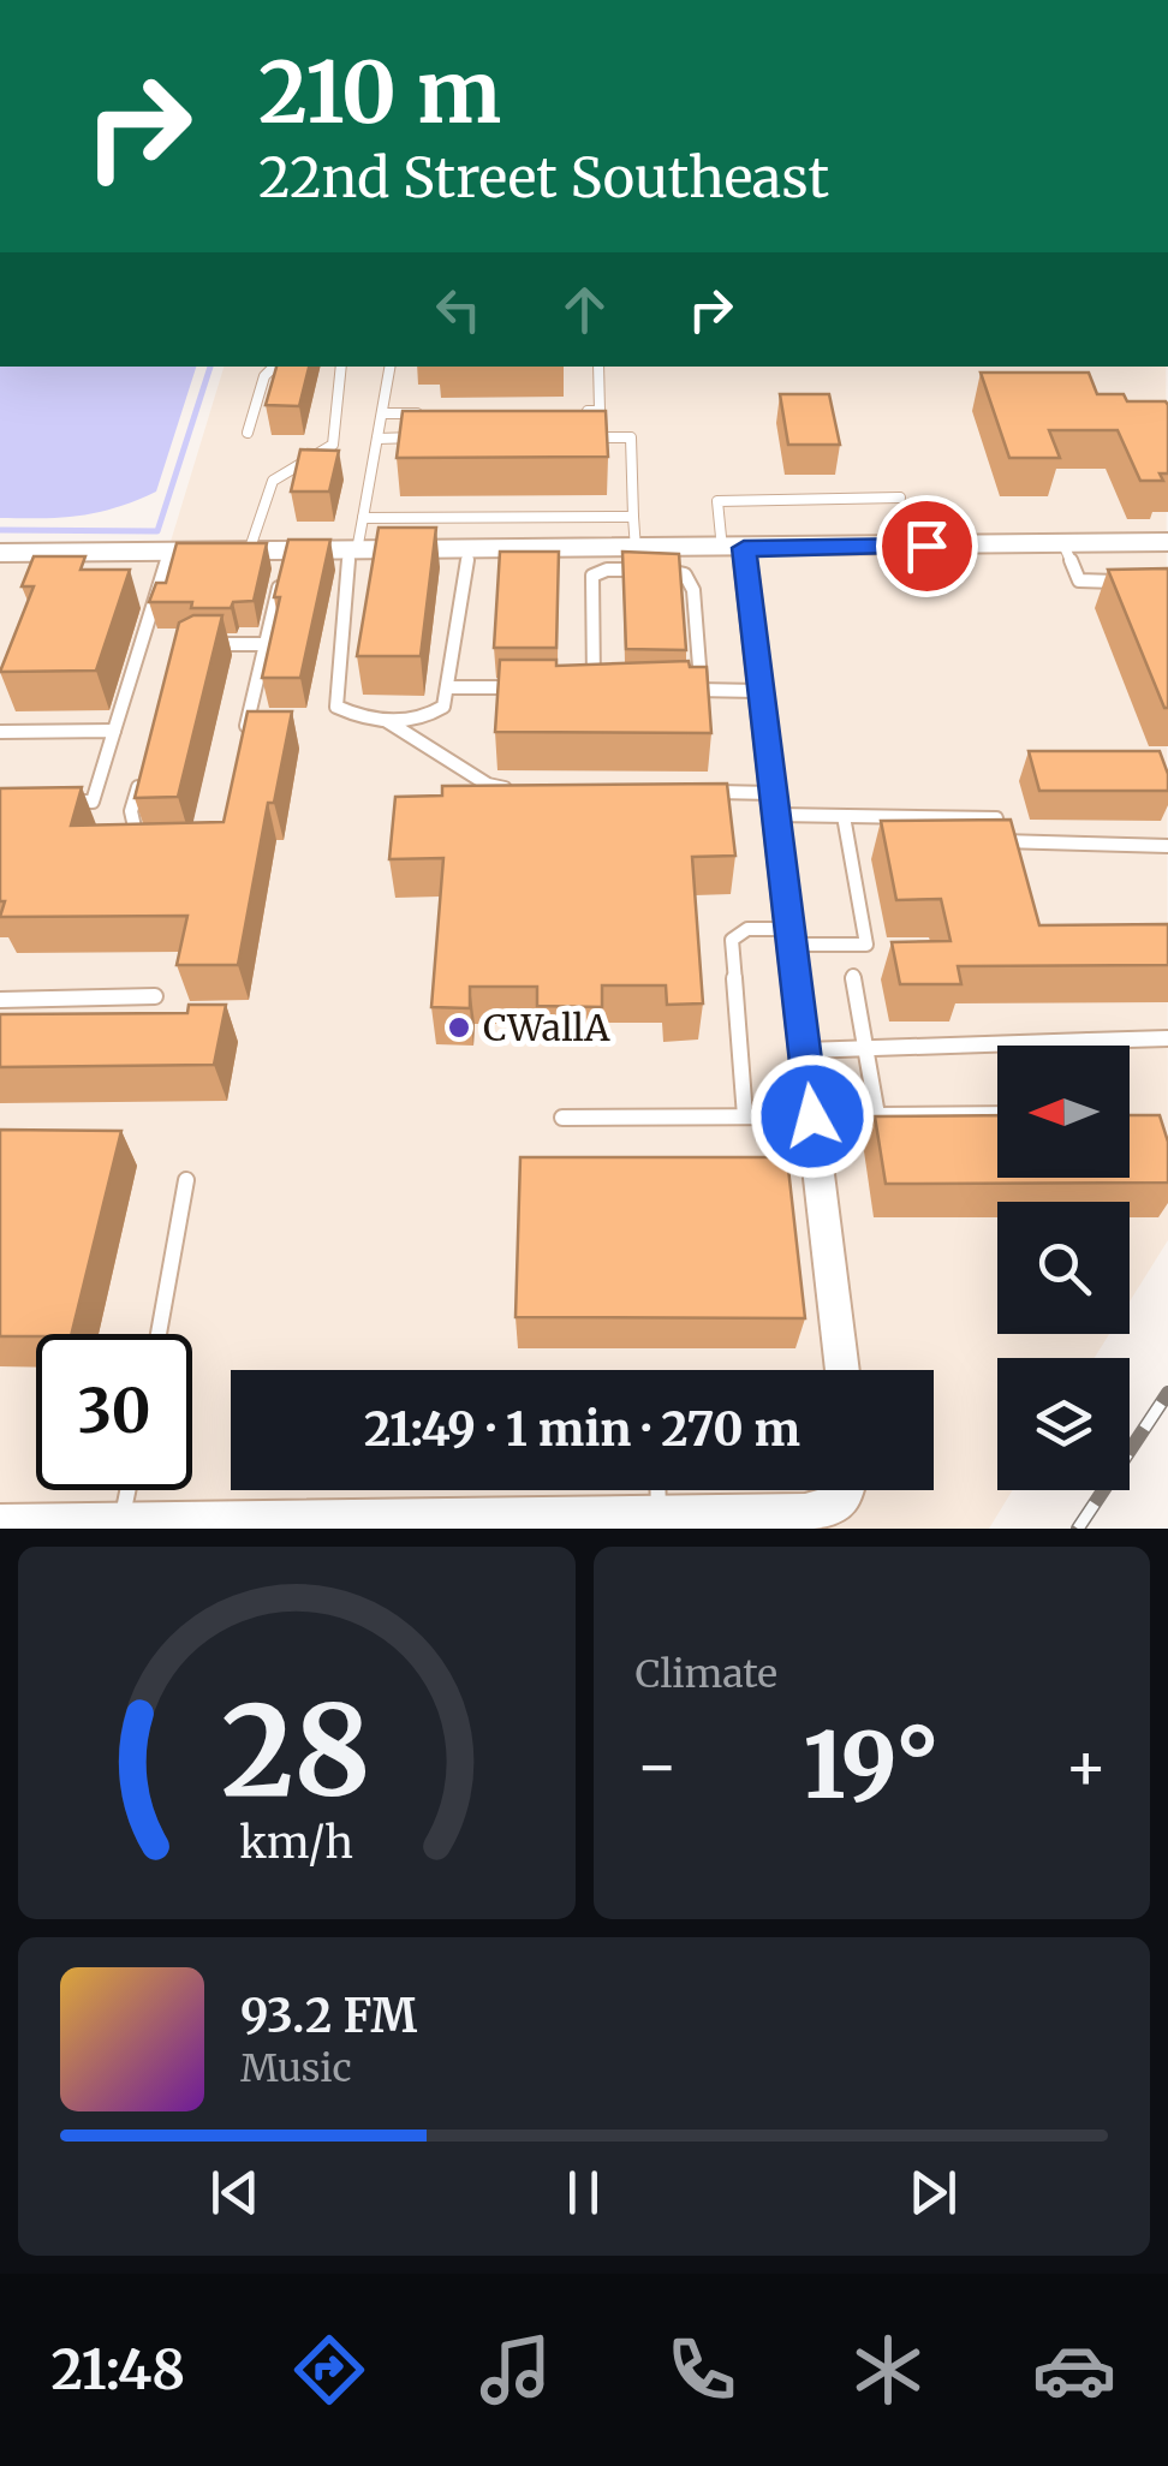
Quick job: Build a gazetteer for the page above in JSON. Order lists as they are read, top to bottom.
{
  "places": ["CWallA"],
  "north": "left",
  "page": {
    "turn": ["210 m", "22nd Street Southeast"],
    "limit": "30",
    "trip": "21:49 · 1 min · 270 m",
    "tile": "Climate",
    "heat": ["−", "19°", "+"],
    "song": ["93.2 FM", "Music"],
    "tabs": "21:48",
    "gauge": ["28", "km/h"]
  }
}
